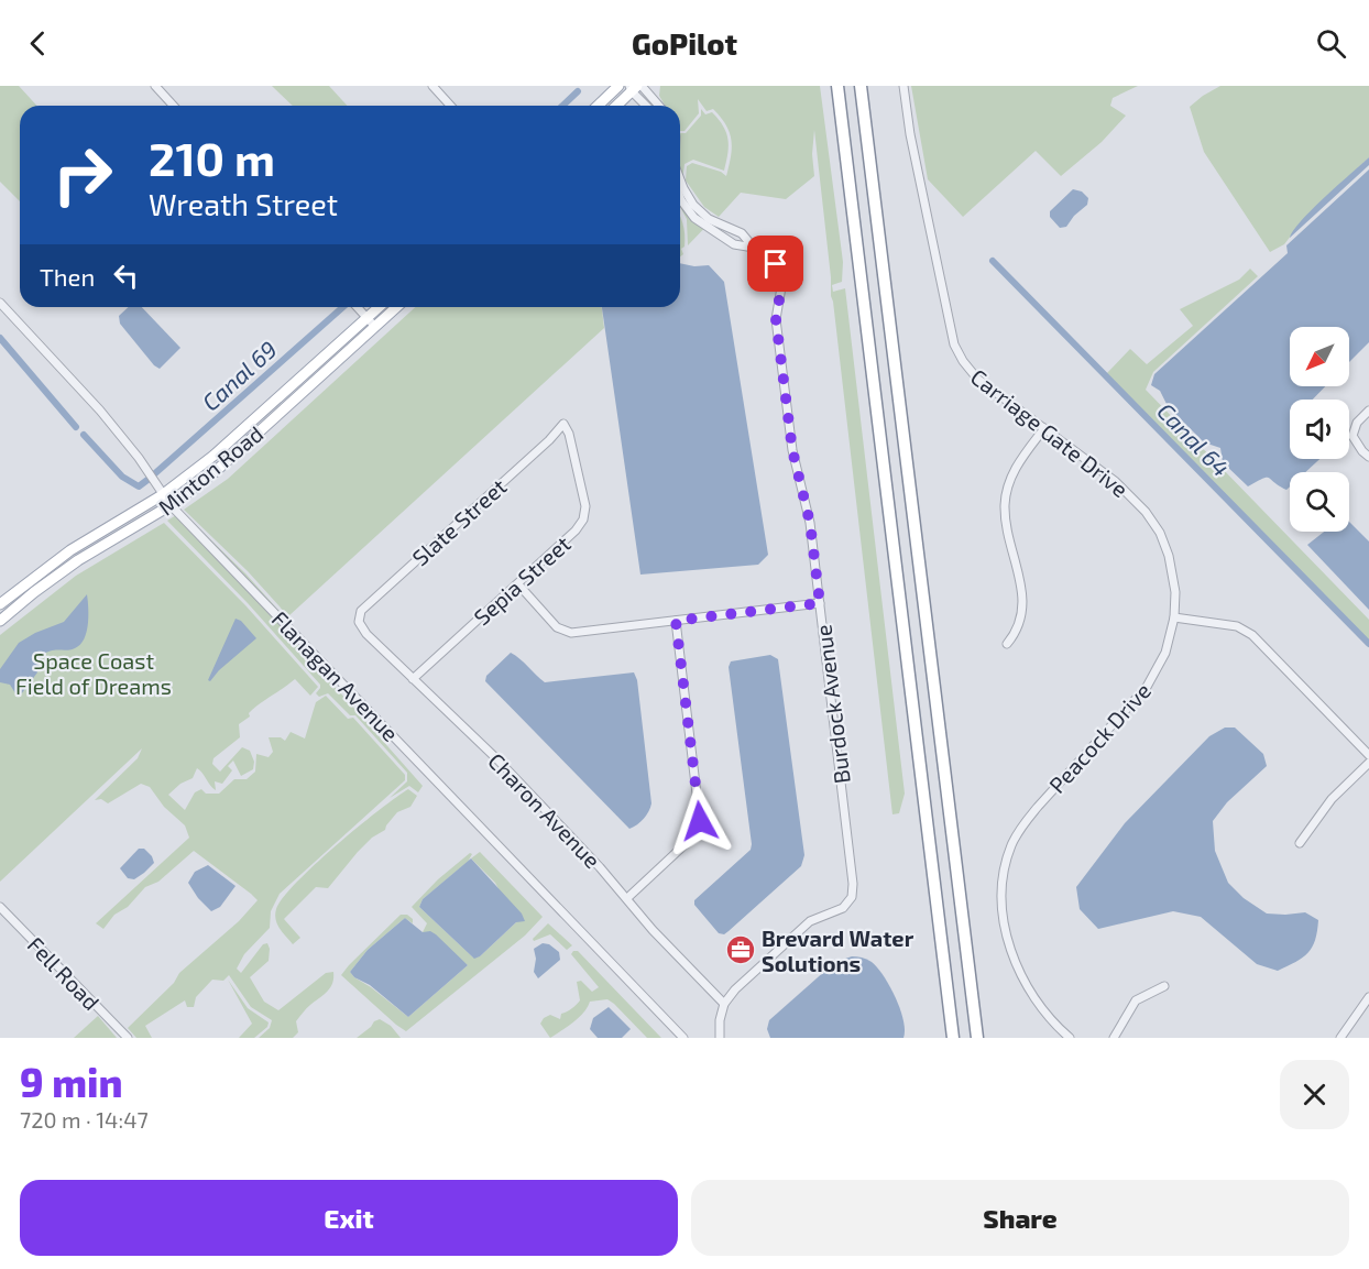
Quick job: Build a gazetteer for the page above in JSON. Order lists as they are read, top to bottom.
{
  "streets": {
    "main road": ["Minton Road"],
    "street": [
      "Carriage Gate Drive",
      "Slate Street",
      "Sepia Street",
      "Flanagan Avenue",
      "Burdock Avenue",
      "Peacock Drive",
      "Charon Avenue",
      "Fell Road"
    ]
  },
  "crossings": [
    ["Carriage Gate Drive", "Peacock Drive"],
    ["Minton Road", "Flanagan Avenue"],
    ["Slate Street", "Sepia Street"],
    ["Slate Street", "Charon Avenue"],
    ["Sepia Street", "Charon Avenue"],
    ["Burdock Avenue", "Charon Avenue"]
  ],
  "water": ["Canal 69", "Canal 64"],
  "parks": ["Space Coast Field of Dreams"],
  "places": {
    "office": ["Brevard Water Solutions"]
  },
  "north": "bottom left",
  "page": {
    "header": "GoPilot",
    "turn": ["210 m", "Wreath Street"],
    "then": "Then",
    "heading": ["9 min", "720 m · 14:47"],
    "buttons": ["Exit", "Share"]
  }
}
